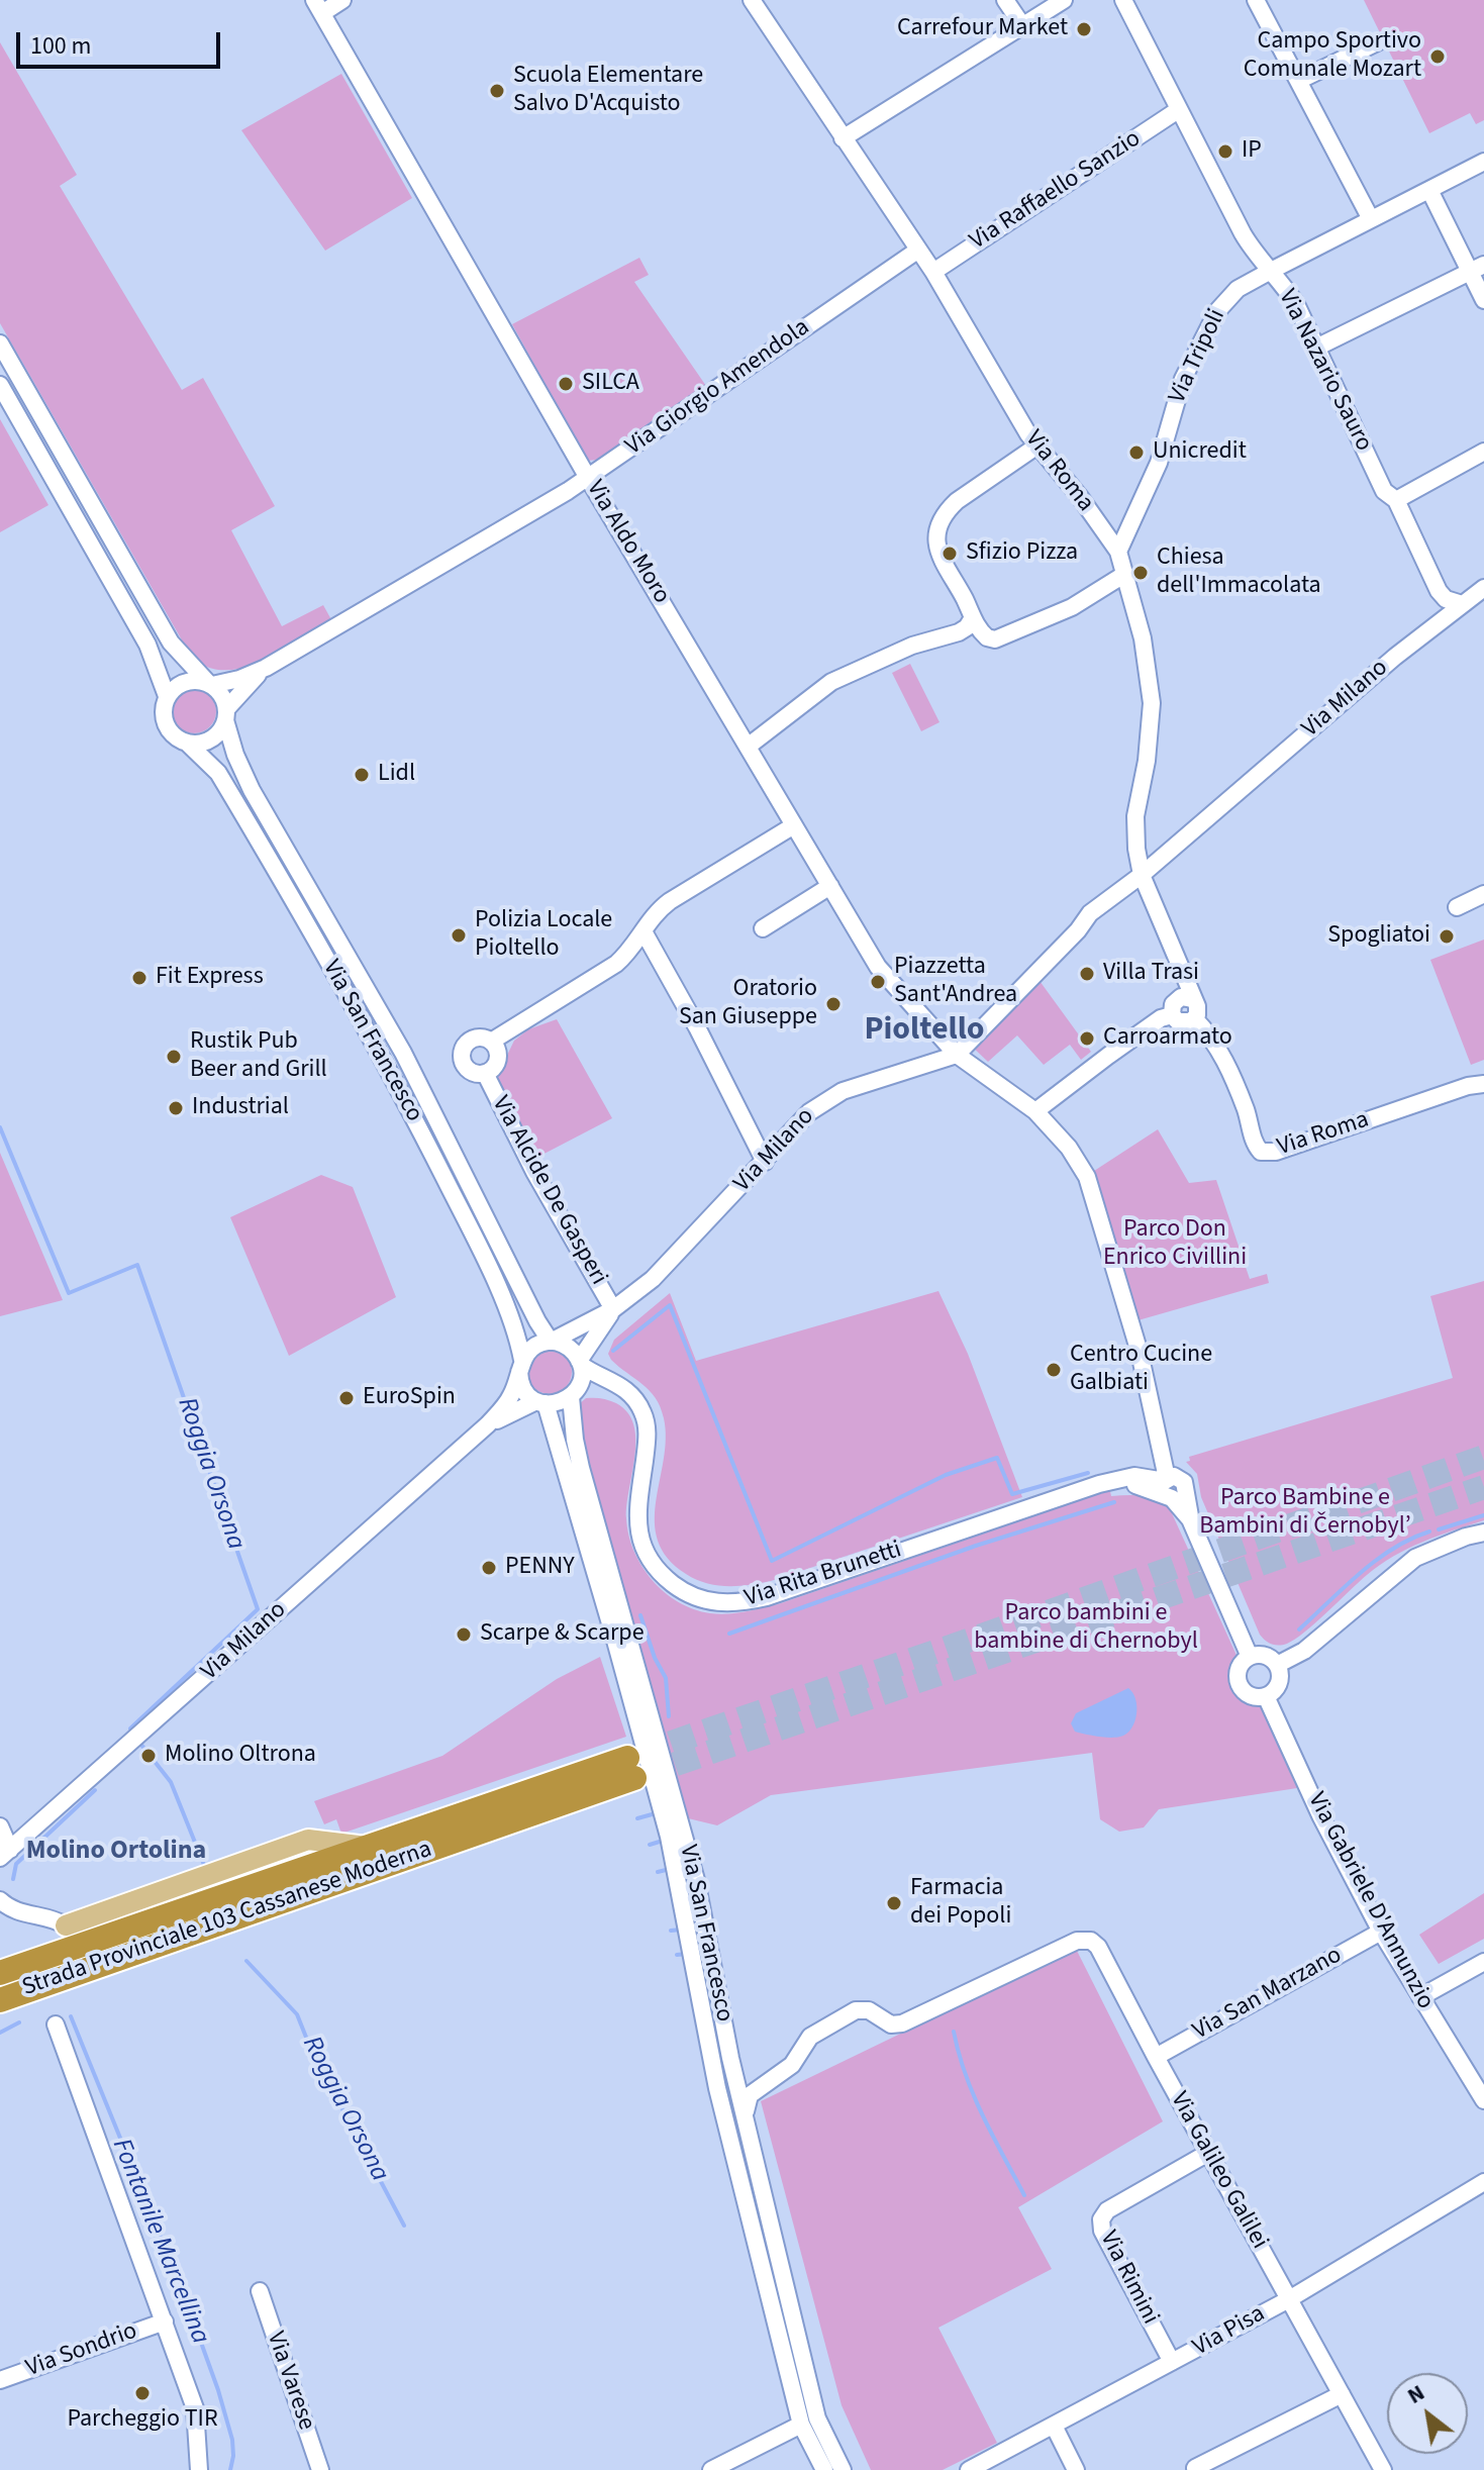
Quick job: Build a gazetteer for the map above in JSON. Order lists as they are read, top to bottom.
{
  "streets": {
    "highway": ["Strada Provinciale 103 Cassanese Moderna"],
    "street": [
      "Via Raffaello Sanzio",
      "Via Tripoli",
      "Via Nazario Sauro",
      "Via Giorgio Amendola",
      "Via Roma",
      "Via Aldo Moro",
      "Via Milano",
      "Via San Francesco",
      "Via Alcide De Gasperi",
      "Via Rita Brunetti",
      "Via Gabriele D'Annunzio",
      "Via San Marzano",
      "Via Galileo Galilei",
      "Via Rimini",
      "Via Pisa",
      "Via Sondrio",
      "Via Varese"
    ]
  },
  "crossings": [
    ["Via Raffaello Sanzio", "Via Nazario Sauro"],
    ["Via Raffaello Sanzio", "Via Roma"],
    ["Via Tripoli", "Via Nazario Sauro"],
    ["Via Tripoli", "Via Roma"],
    ["Via Nazario Sauro", "Via Milano"],
    ["Via Giorgio Amendola", "Via Roma"],
    ["Via Giorgio Amendola", "Via Aldo Moro"],
    ["Via Giorgio Amendola", "Via San Francesco"],
    ["Via Roma", "Via Milano"],
    ["Via Aldo Moro", "Via Milano"],
    ["Via Aldo Moro", "Via Alcide De Gasperi"],
    ["Via Aldo Moro", "Via Rita Brunetti"],
    ["Via Aldo Moro", "Via Gabriele D'Annunzio"],
    ["Via Milano", "Via San Francesco"],
    ["Via Milano", "Via Alcide De Gasperi"],
    ["Via Gabriele D'Annunzio", "Via San Marzano"],
    ["Via San Marzano", "Via Galileo Galilei"],
    ["Via Galileo Galilei", "Via Rimini"],
    ["Via Galileo Galilei", "Via Pisa"],
    ["Via Rimini", "Via Pisa"]
  ],
  "districts": ["Pioltello", "Molino Ortolina"],
  "water": ["Roggia Orsona", "Fontanile Marcellina"],
  "parks": ["Parco Don Enrico Civillini", "Parco Bambine e Bambini di Černobyl’", "Parco bambini e bambine di Chernobyl"],
  "places": [
    "Carrefour Market",
    "Campo Sportivo Comunale Mozart",
    "Scuola Elementare Salvo D'Acquisto",
    "IP",
    "SILCA",
    "Unicredit",
    "Sfizio Pizza",
    "Chiesa dell'Immacolata",
    "Lidl",
    "Polizia Locale Pioltello",
    "Spogliatoi",
    "Villa Trasi",
    "Fit Express",
    "Piazzetta Sant'Andrea",
    "Oratorio San Giuseppe",
    "Carroarmato",
    "Rustik Pub Beer and Grill",
    "Industrial",
    "Centro Cucine Galbiati",
    "EuroSpin",
    "PENNY",
    "Scarpe & Scarpe",
    "Molino Oltrona",
    "Farmacia dei Popoli",
    "Parcheggio TIR"
  ],
  "scale_bar": "100 m",
  "north": "top left"
}
